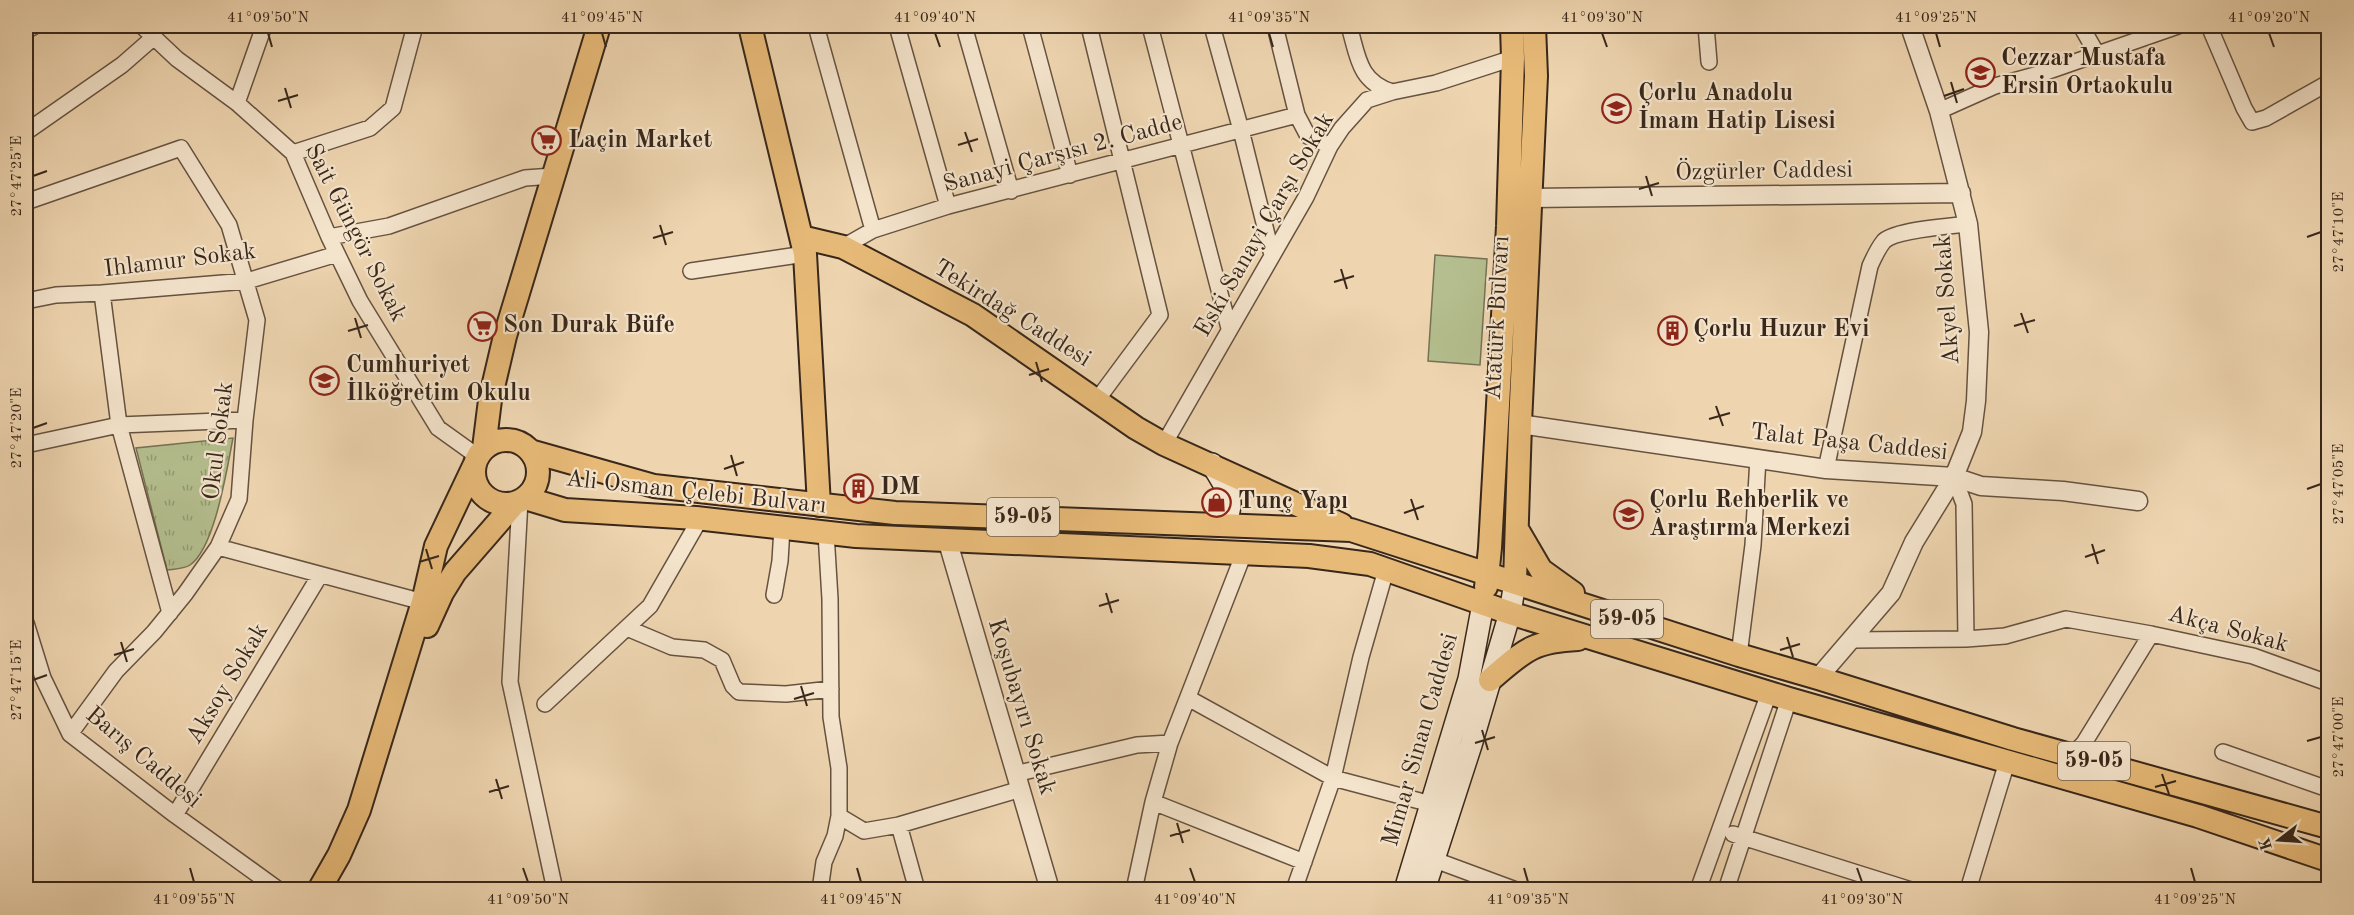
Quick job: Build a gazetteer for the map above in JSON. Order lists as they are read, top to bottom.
{
  "streets": {
    "main road": [
      "Tekirdağ Caddesi",
      "Atatürk Bulvarı",
      "Ali Osman Çelebi Bulvarı",
      "59-05",
      "Mimar Sinan Caddesi"
    ],
    "street": [
      "Sanayi Çarşısı 2. Cadde",
      "Özgürler Caddesi",
      "Eski Sanayi Çarşı Sokak",
      "Sait Güngör Sokak",
      "Ihlamur Sokak",
      "Akyel Sokak",
      "Okul Sokak",
      "Talat Paşa Caddesi",
      "Akça Sokak",
      "Aksoy Sokak",
      "Koşubayırı Sokak",
      "Barış Caddesi"
    ]
  },
  "crossings": [
    ["Sanayi Çarşısı 2. Cadde", "Tekirdağ Caddesi"],
    ["Özgürler Caddesi", "Akyel Sokak"],
    ["Özgürler Caddesi", "Atatürk Bulvarı"],
    ["Eski Sanayi Çarşı Sokak", "Tekirdağ Caddesi"],
    ["Eski Sanayi Çarşı Sokak", "Atatürk Bulvarı"],
    ["Sait Güngör Sokak", "Ihlamur Sokak"],
    ["Sait Güngör Sokak", "Ali Osman Çelebi Bulvarı"],
    ["Ihlamur Sokak", "Okul Sokak"],
    ["Akyel Sokak", "Talat Paşa Caddesi"],
    ["Akyel Sokak", "Ali Osman Çelebi Bulvarı"],
    ["Akyel Sokak", "Akça Sokak"],
    ["Tekirdağ Caddesi", "Ali Osman Çelebi Bulvarı"],
    ["Atatürk Bulvarı", "Talat Paşa Caddesi"],
    ["Atatürk Bulvarı", "Ali Osman Çelebi Bulvarı"],
    ["Atatürk Bulvarı", "Mimar Sinan Caddesi"],
    ["Okul Sokak", "Barış Caddesi"],
    ["Ali Osman Çelebi Bulvarı", "Koşubayırı Sokak"],
    ["Ali Osman Çelebi Bulvarı", "Mimar Sinan Caddesi"],
    ["Aksoy Sokak", "Barış Caddesi"]
  ],
  "places": {
    "school or university": [
      "Cezzar Mustafa Ersin Ortaokulu",
      "Çorlu Anadolu İmam Hatip Lisesi",
      "Cumhuriyet İlköğretim Okulu",
      "Çorlu Rehberlik ve Araştırma Merkezi"
    ],
    "supermarket": ["Laçin Market", "Son Durak Büfe"],
    "building": ["Çorlu Huzur Evi", "DM"],
    "shop": ["Tunç Yapı"]
  },
  "north": "left",
  "coordinates": [
    "41°09'50\"N",
    "41°09'45\"N",
    "41°09'40\"N",
    "41°09'35\"N",
    "41°09'30\"N",
    "41°09'25\"N",
    "41°09'20\"N",
    "27°47'25\"E",
    "27°47'10\"E",
    "27°47'20\"E",
    "27°47'05\"E",
    "27°47'15\"E",
    "27°47'00\"E",
    "41°09'55\"N"
  ]
}
